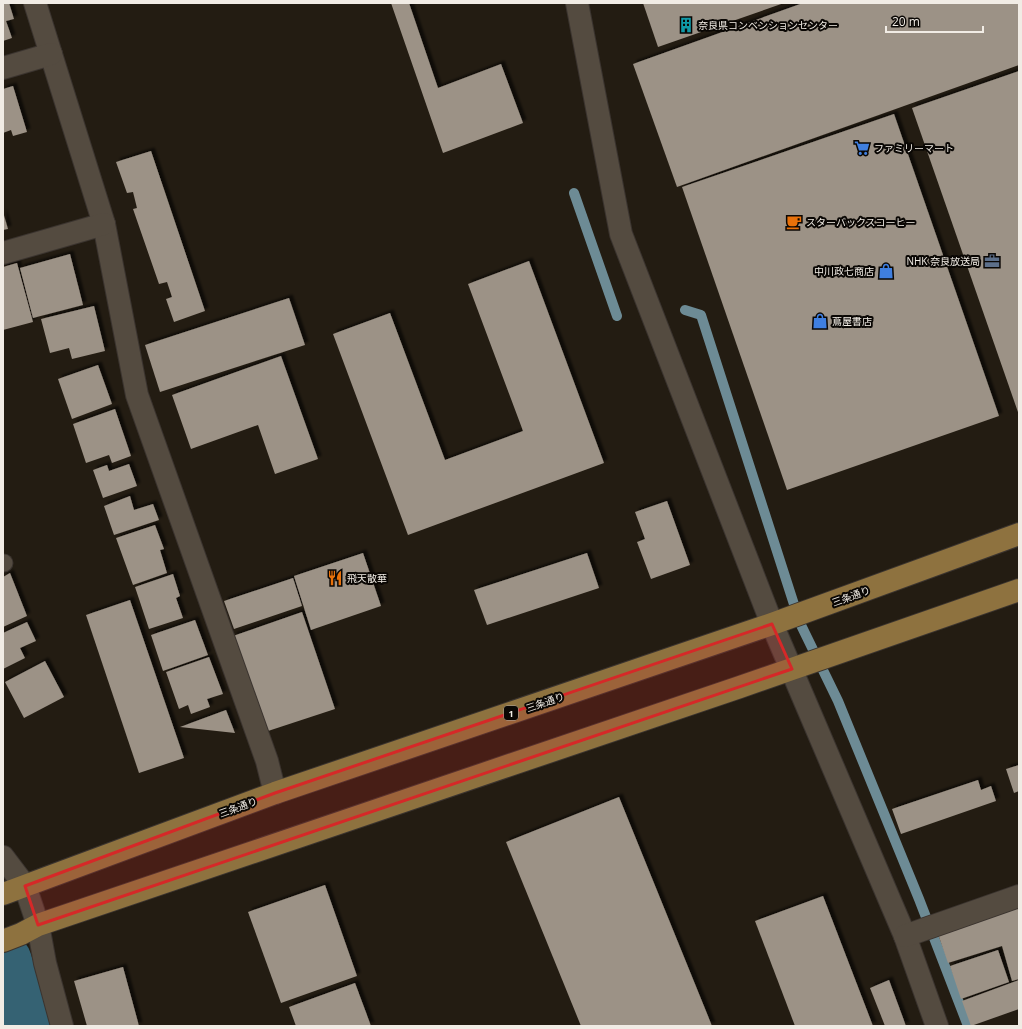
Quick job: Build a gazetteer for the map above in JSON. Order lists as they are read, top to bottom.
{
  "streets": {
    "main road": ["三条通り", "1"]
  },
  "places": {
    "building": ["奈良県コンベンションセンター"],
    "supermarket": ["ファミリーマート"],
    "cafe": ["スターバックスコーヒー"],
    "office": ["NHK 奈良放送局"],
    "shop": ["中川政七商店", "蔦屋書店"],
    "restaurant": ["飛天散華"]
  },
  "scale_bar": "20 m"
}
